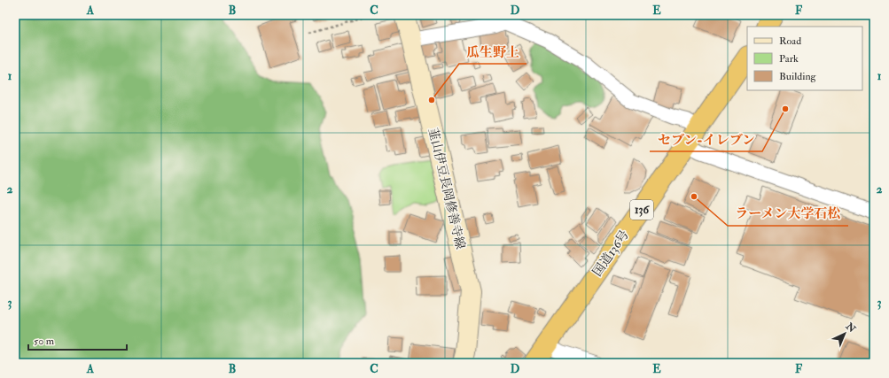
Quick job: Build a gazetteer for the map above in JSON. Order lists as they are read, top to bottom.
{
  "streets": {
    "highway": ["136", "国道136号"],
    "main road": ["韮山伊豆長岡修善寺線"]
  },
  "places": ["瓜生野上", "セブン-イレブン", "ラーメン大学石松"],
  "legend": ["Road", "Park", "Building"],
  "scale_bar": "50 m",
  "north": "top right",
  "grid": {
    "columns": [
      "A",
      "B",
      "C",
      "D",
      "E",
      "F"
    ],
    "rows": ["1", "2", "3"]
  }
}
